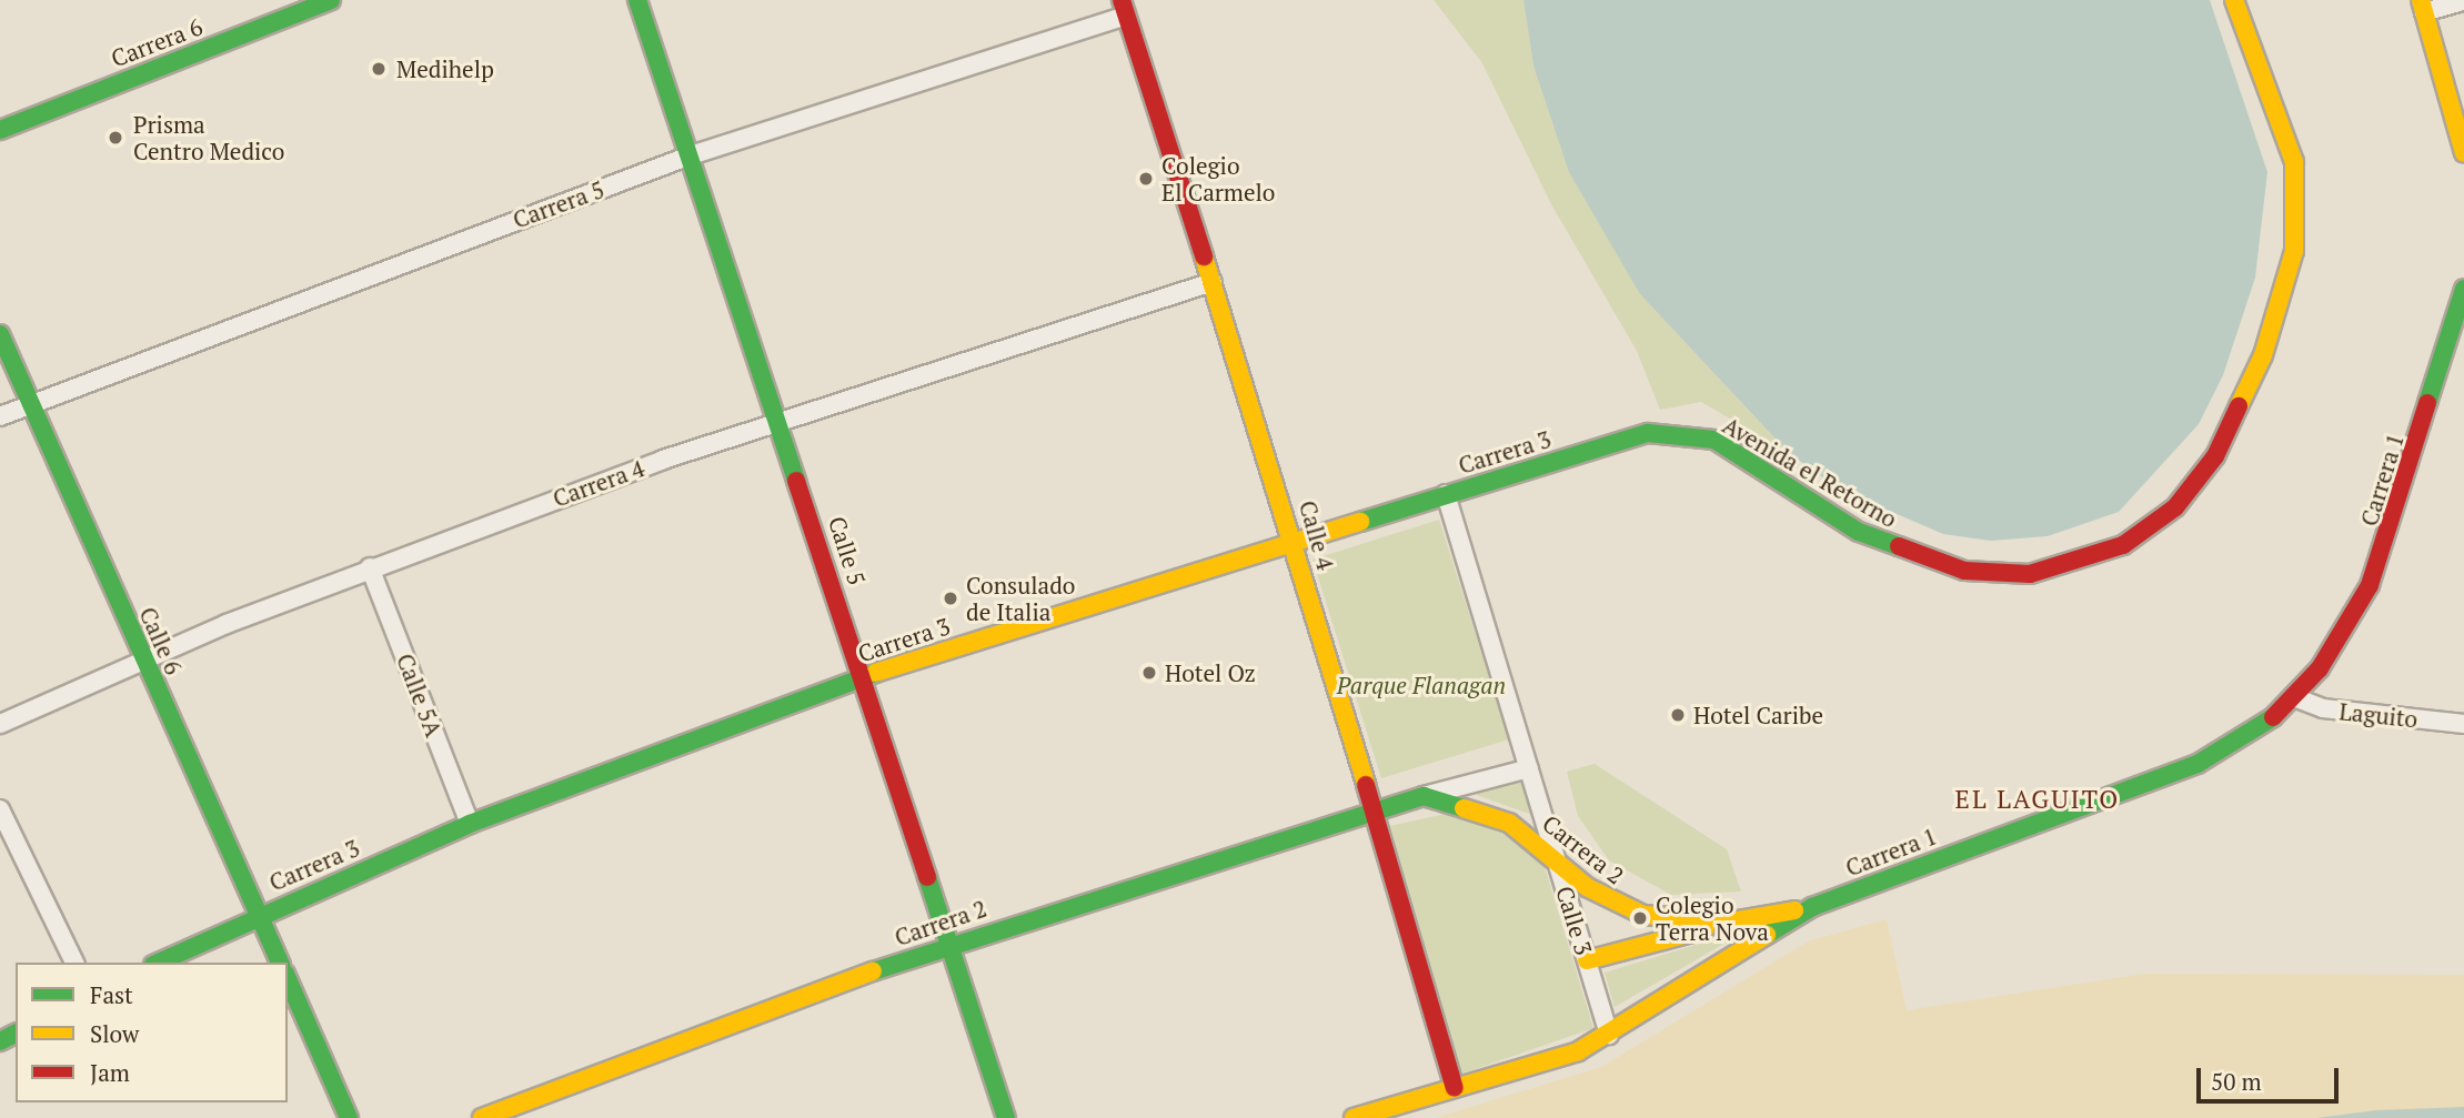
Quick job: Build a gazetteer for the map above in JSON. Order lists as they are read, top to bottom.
{
  "streets": {
    "main road": [
      "Carrera 6",
      "Carrera 3",
      "Avenida el Retorno",
      "Carrera 1",
      "Calle 4",
      "Calle 5",
      "Calle 6",
      "Carrera 2"
    ],
    "street": [
      "Carrera 5",
      "Carrera 4",
      "Calle 5A",
      "Laguito",
      "Calle 3"
    ]
  },
  "crossings": [
    ["Carrera 5", "Calle 4"],
    ["Carrera 5", "Calle 5"],
    ["Carrera 5", "Calle 6"],
    ["Carrera 3", "Avenida el Retorno"],
    ["Carrera 3", "Calle 4"],
    ["Carrera 3", "Calle 5"],
    ["Carrera 3", "Calle 6"],
    ["Carrera 3", "Calle 5A"],
    ["Carrera 3", "Calle 3"],
    ["Carrera 1", "Calle 4"],
    ["Carrera 1", "Laguito"],
    ["Carrera 1", "Carrera 2"],
    ["Carrera 1", "Calle 3"],
    ["Carrera 4", "Calle 4"],
    ["Carrera 4", "Calle 5"],
    ["Carrera 4", "Calle 6"],
    ["Carrera 4", "Calle 5A"],
    ["Calle 4", "Carrera 2"],
    ["Calle 5", "Carrera 2"],
    ["Carrera 2", "Calle 3"]
  ],
  "districts": ["EL LAGUITO"],
  "parks": ["Parque Flanagan"],
  "places": [
    "Medihelp",
    "Prisma Centro Medico",
    "Colegio El Carmelo",
    "Consulado de Italia",
    "Hotel Oz",
    "Hotel Caribe",
    "Colegio Terra Nova"
  ],
  "legend": ["Fast", "Slow", "Jam"],
  "scale_bar": "50 m"
}
